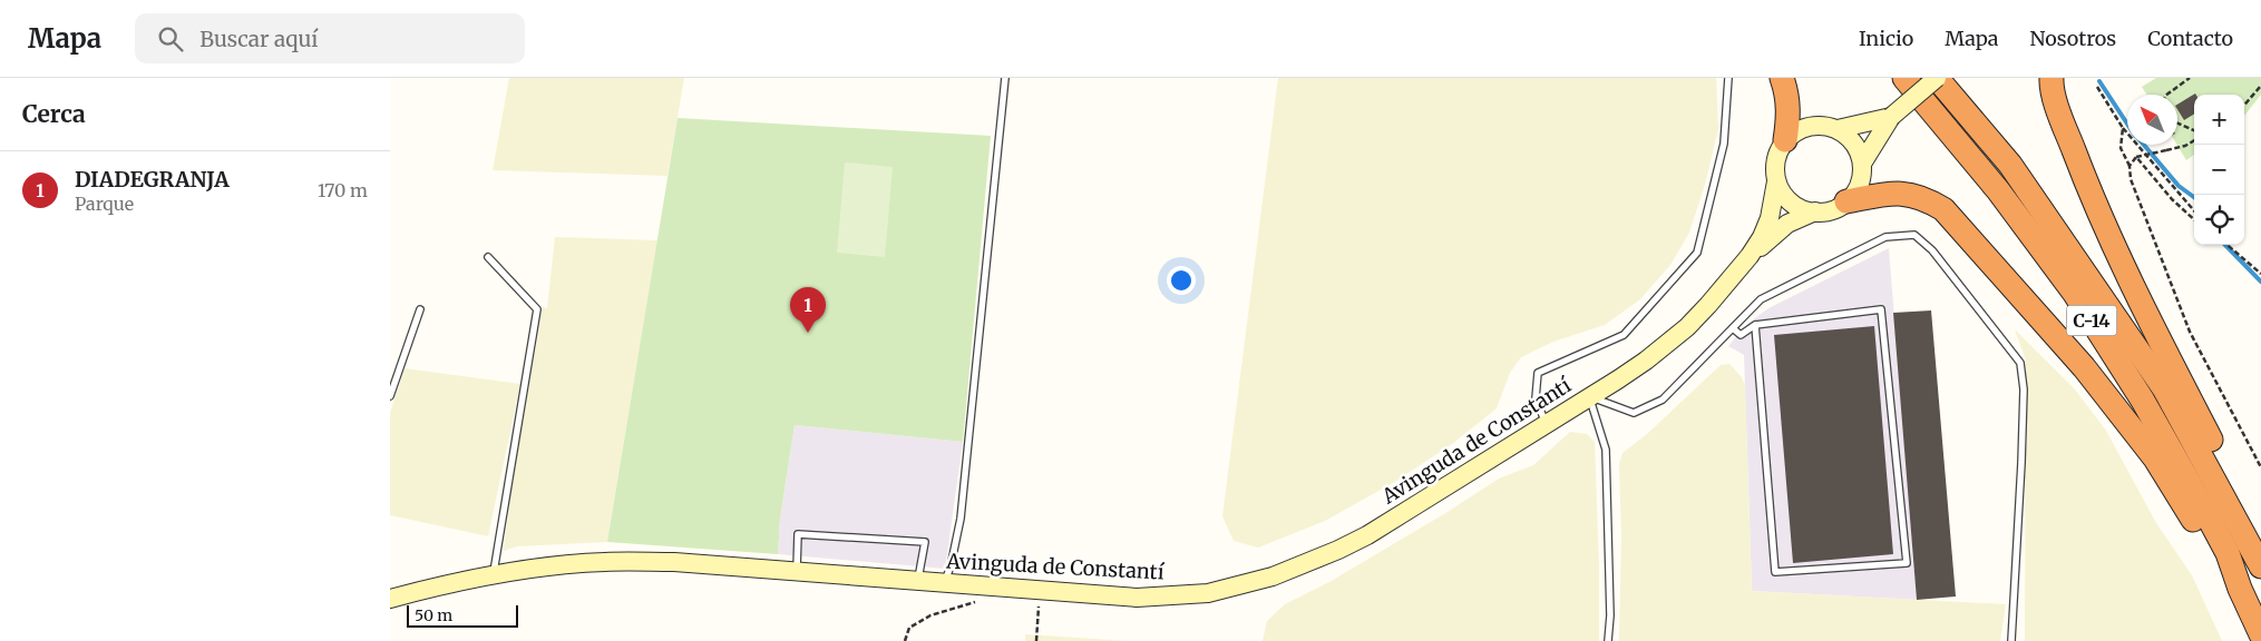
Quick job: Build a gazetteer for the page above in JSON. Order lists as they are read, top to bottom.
{
  "streets": {
    "highway": ["C-14"],
    "main road": ["Avinguda de Constantí"]
  },
  "scale_bar": "50 m",
  "north": "top left",
  "page": {
    "header": "Mapa",
    "search": "Buscar aquí",
    "nav": [
      "Inicio",
      "Mapa",
      "Nosotros",
      "Contacto"
    ],
    "heading": "Cerca",
    "map_buttons": ["+", "−"],
    "list": [
      {
        "mark": "1",
        "name": "DIADEGRANJA",
        "note": "Parque",
        "value": "170 m"
      }
    ],
    "pins": "1",
    "scale": "50 m"
  }
}
